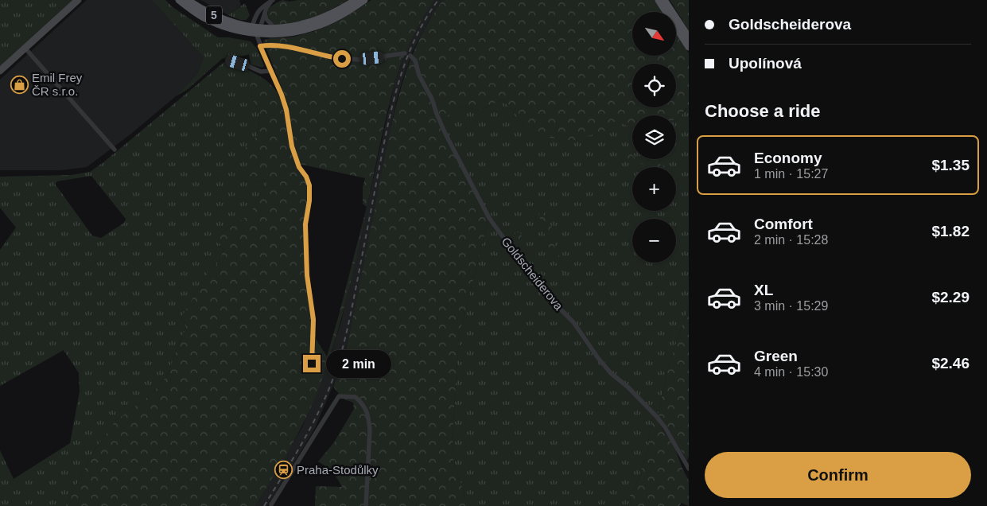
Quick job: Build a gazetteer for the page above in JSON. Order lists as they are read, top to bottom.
{
  "streets": {
    "main road": ["5"],
    "street": ["Goldscheiderova"]
  },
  "places": {
    "shop": ["Emil Frey ČR s.r.o."],
    "station": ["Praha-Stodůlky"]
  },
  "north": "bottom right",
  "page": {
    "banner": ["Goldscheiderova", "Upolínová"],
    "map_buttons": ["+", "−"],
    "heading": "Choose a ride",
    "list": [
      {
        "name": "Economy",
        "note": "1 min · 15:27",
        "value": "$1.35"
      },
      {
        "name": "Comfort",
        "note": "2 min · 15:28",
        "value": "$1.82"
      },
      {
        "name": "XL",
        "note": "3 min · 15:29",
        "value": "$2.29"
      },
      {
        "name": "Green",
        "note": "4 min · 15:30",
        "value": "$2.46"
      }
    ],
    "bubble": "2 min",
    "buttons": "Confirm"
  }
}
